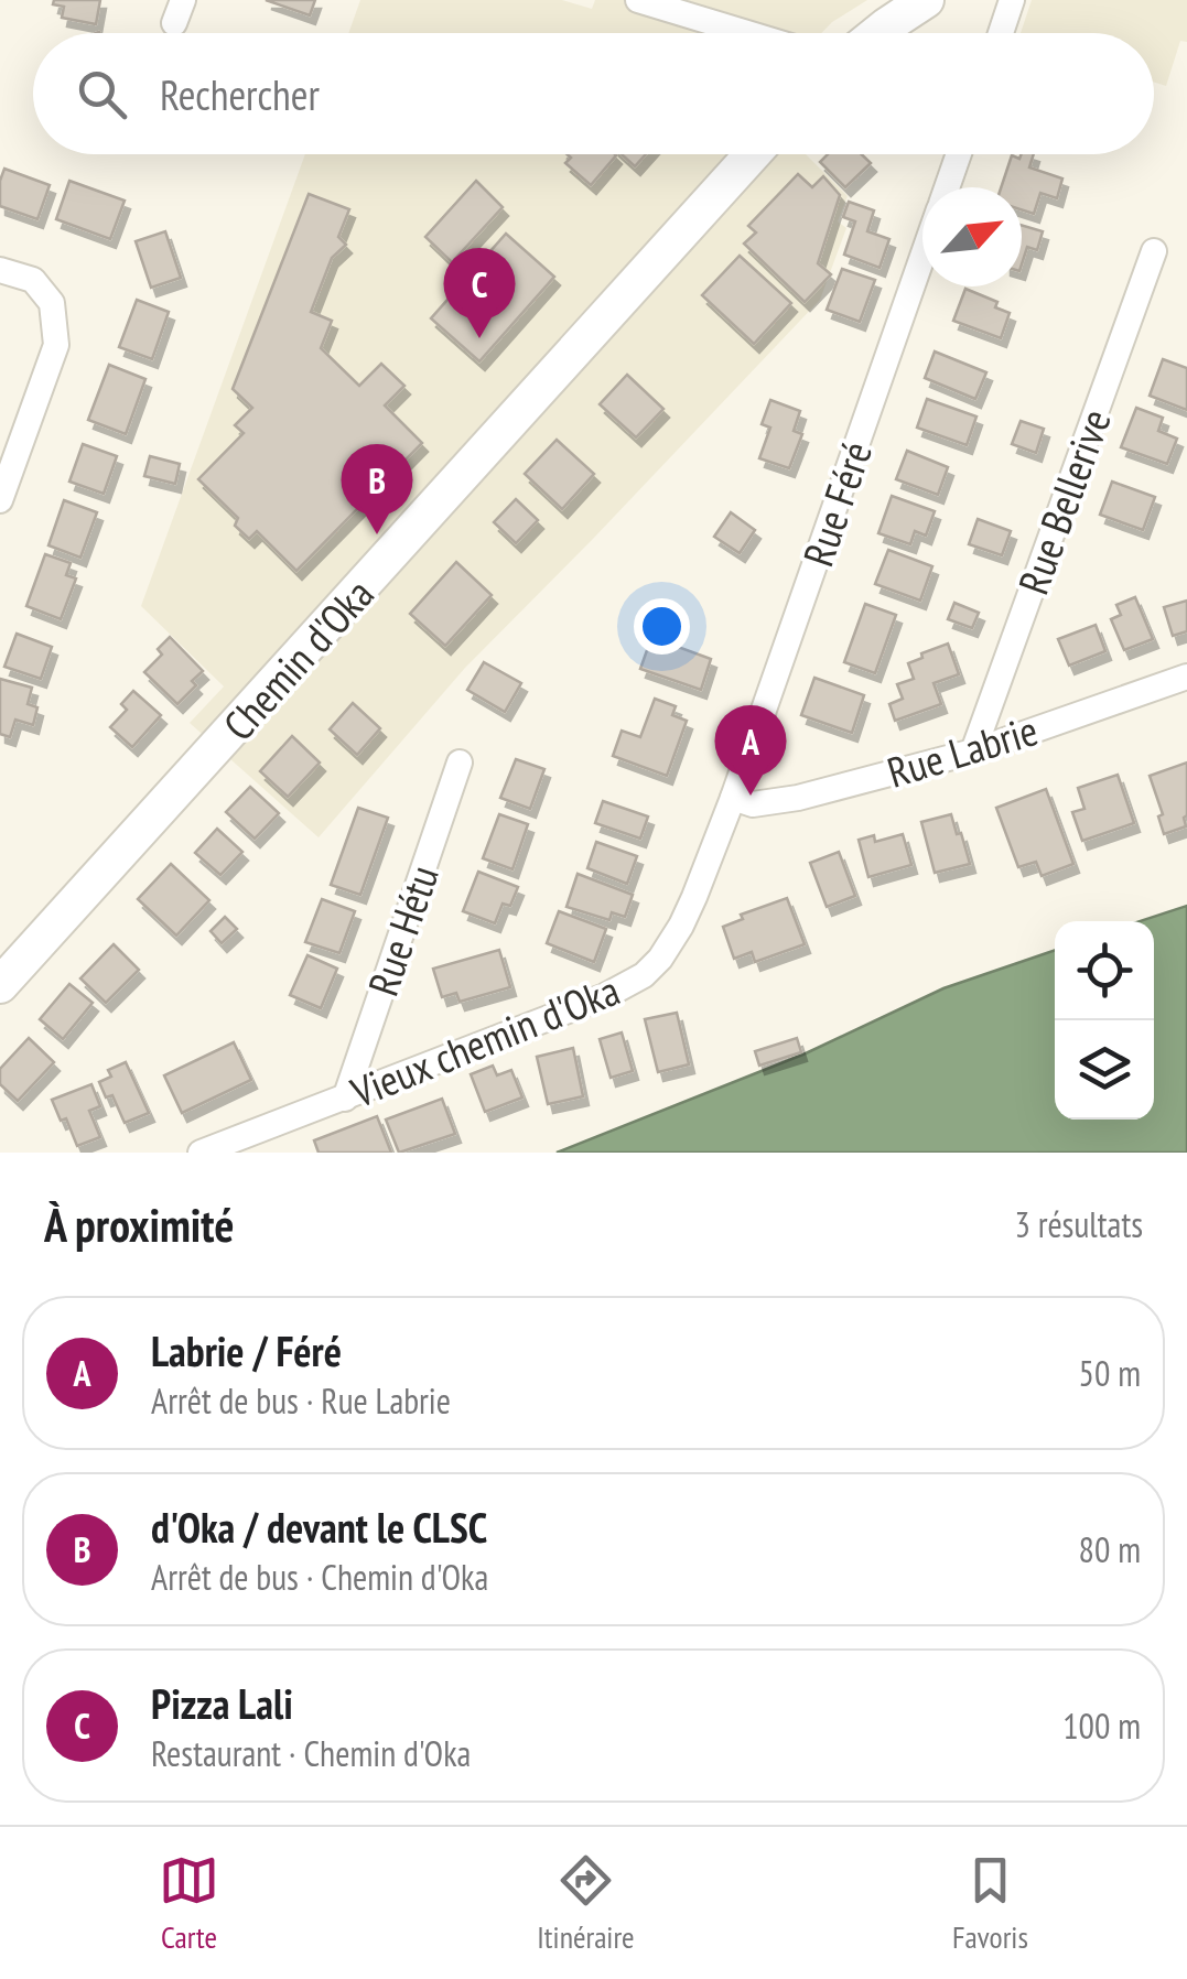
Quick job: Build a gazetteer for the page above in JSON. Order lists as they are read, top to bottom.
{
  "streets": {
    "main road": ["Chemin d'Oka"],
    "street": [
      "Rue Bellerive",
      "Rue Féré",
      "Rue Labrie",
      "Rue Hétu",
      "Vieux chemin d'Oka"
    ]
  },
  "crossings": [
    ["Rue Bellerive", "Rue Labrie"],
    ["Rue Féré", "Rue Labrie"],
    ["Rue Féré", "Vieux chemin d'Oka"],
    ["Rue Labrie", "Vieux chemin d'Oka"],
    ["Rue Hétu", "Vieux chemin d'Oka"]
  ],
  "north": "top right",
  "page": {
    "search": "Rechercher",
    "pins": ["C", "B", "A"],
    "heading": ["À proximité", "3 résultats"],
    "list": [
      {
        "mark": "A",
        "name": "Labrie / Féré",
        "note": "Arrêt de bus · Rue Labrie",
        "value": "50 m"
      },
      {
        "mark": "B",
        "name": "d'Oka / devant le CLSC",
        "note": "Arrêt de bus · Chemin d'Oka",
        "value": "80 m"
      },
      {
        "mark": "C",
        "name": "Pizza Lali",
        "note": "Restaurant · Chemin d'Oka",
        "value": "100 m"
      }
    ],
    "nav": ["Carte", "Itinéraire", "Favoris"]
  }
}
